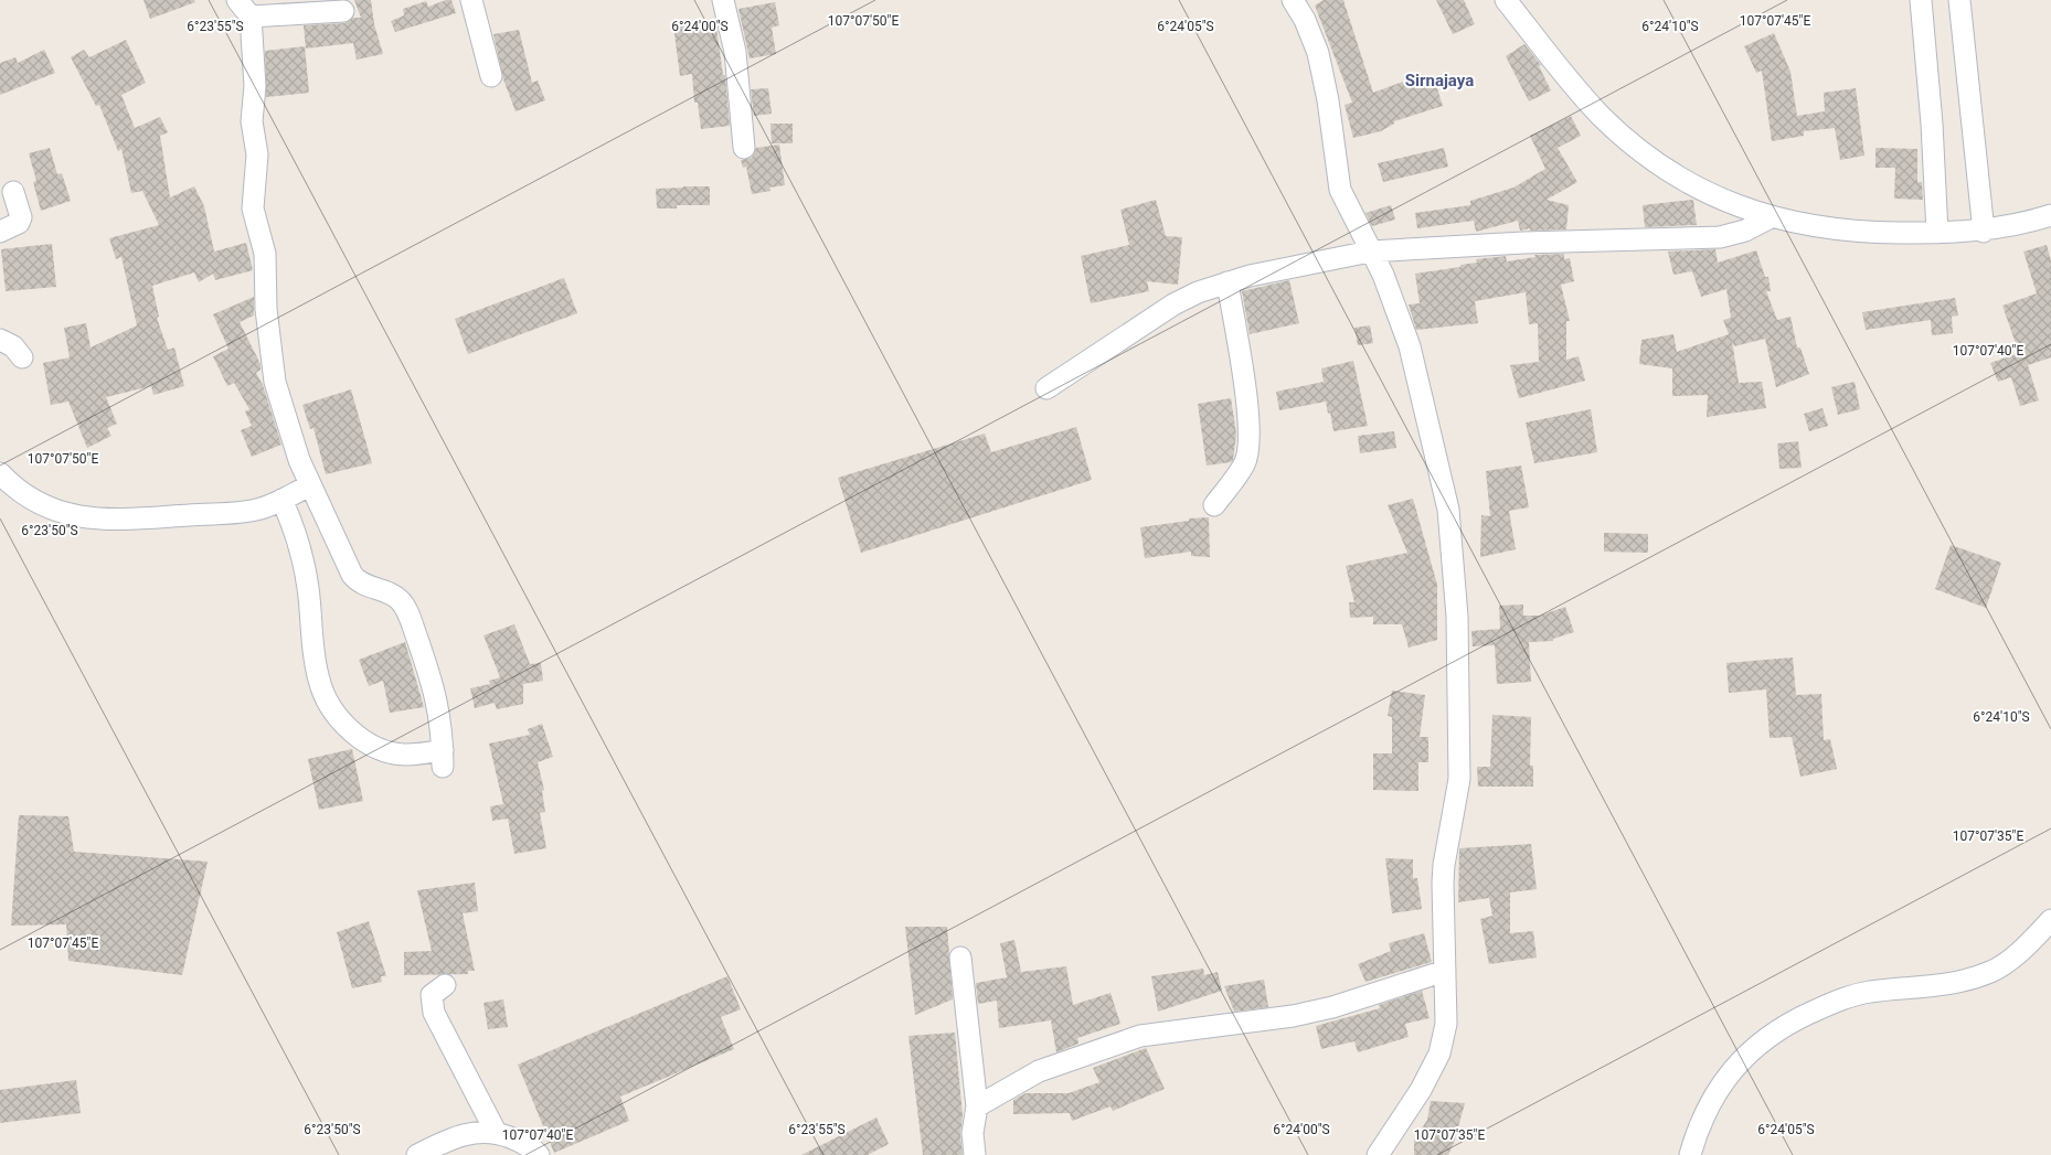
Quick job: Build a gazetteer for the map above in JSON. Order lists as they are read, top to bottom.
{
  "districts": ["Sirnajaya"],
  "coordinates": [
    "107°07'45\"E",
    "107°07'50\"E",
    "6°23'55\"S",
    "6°24'00\"S",
    "6°24'10\"S",
    "6°24'05\"S",
    "107°07'40\"E",
    "6°23'50\"S",
    "107°07'35\"E"
  ]
}
